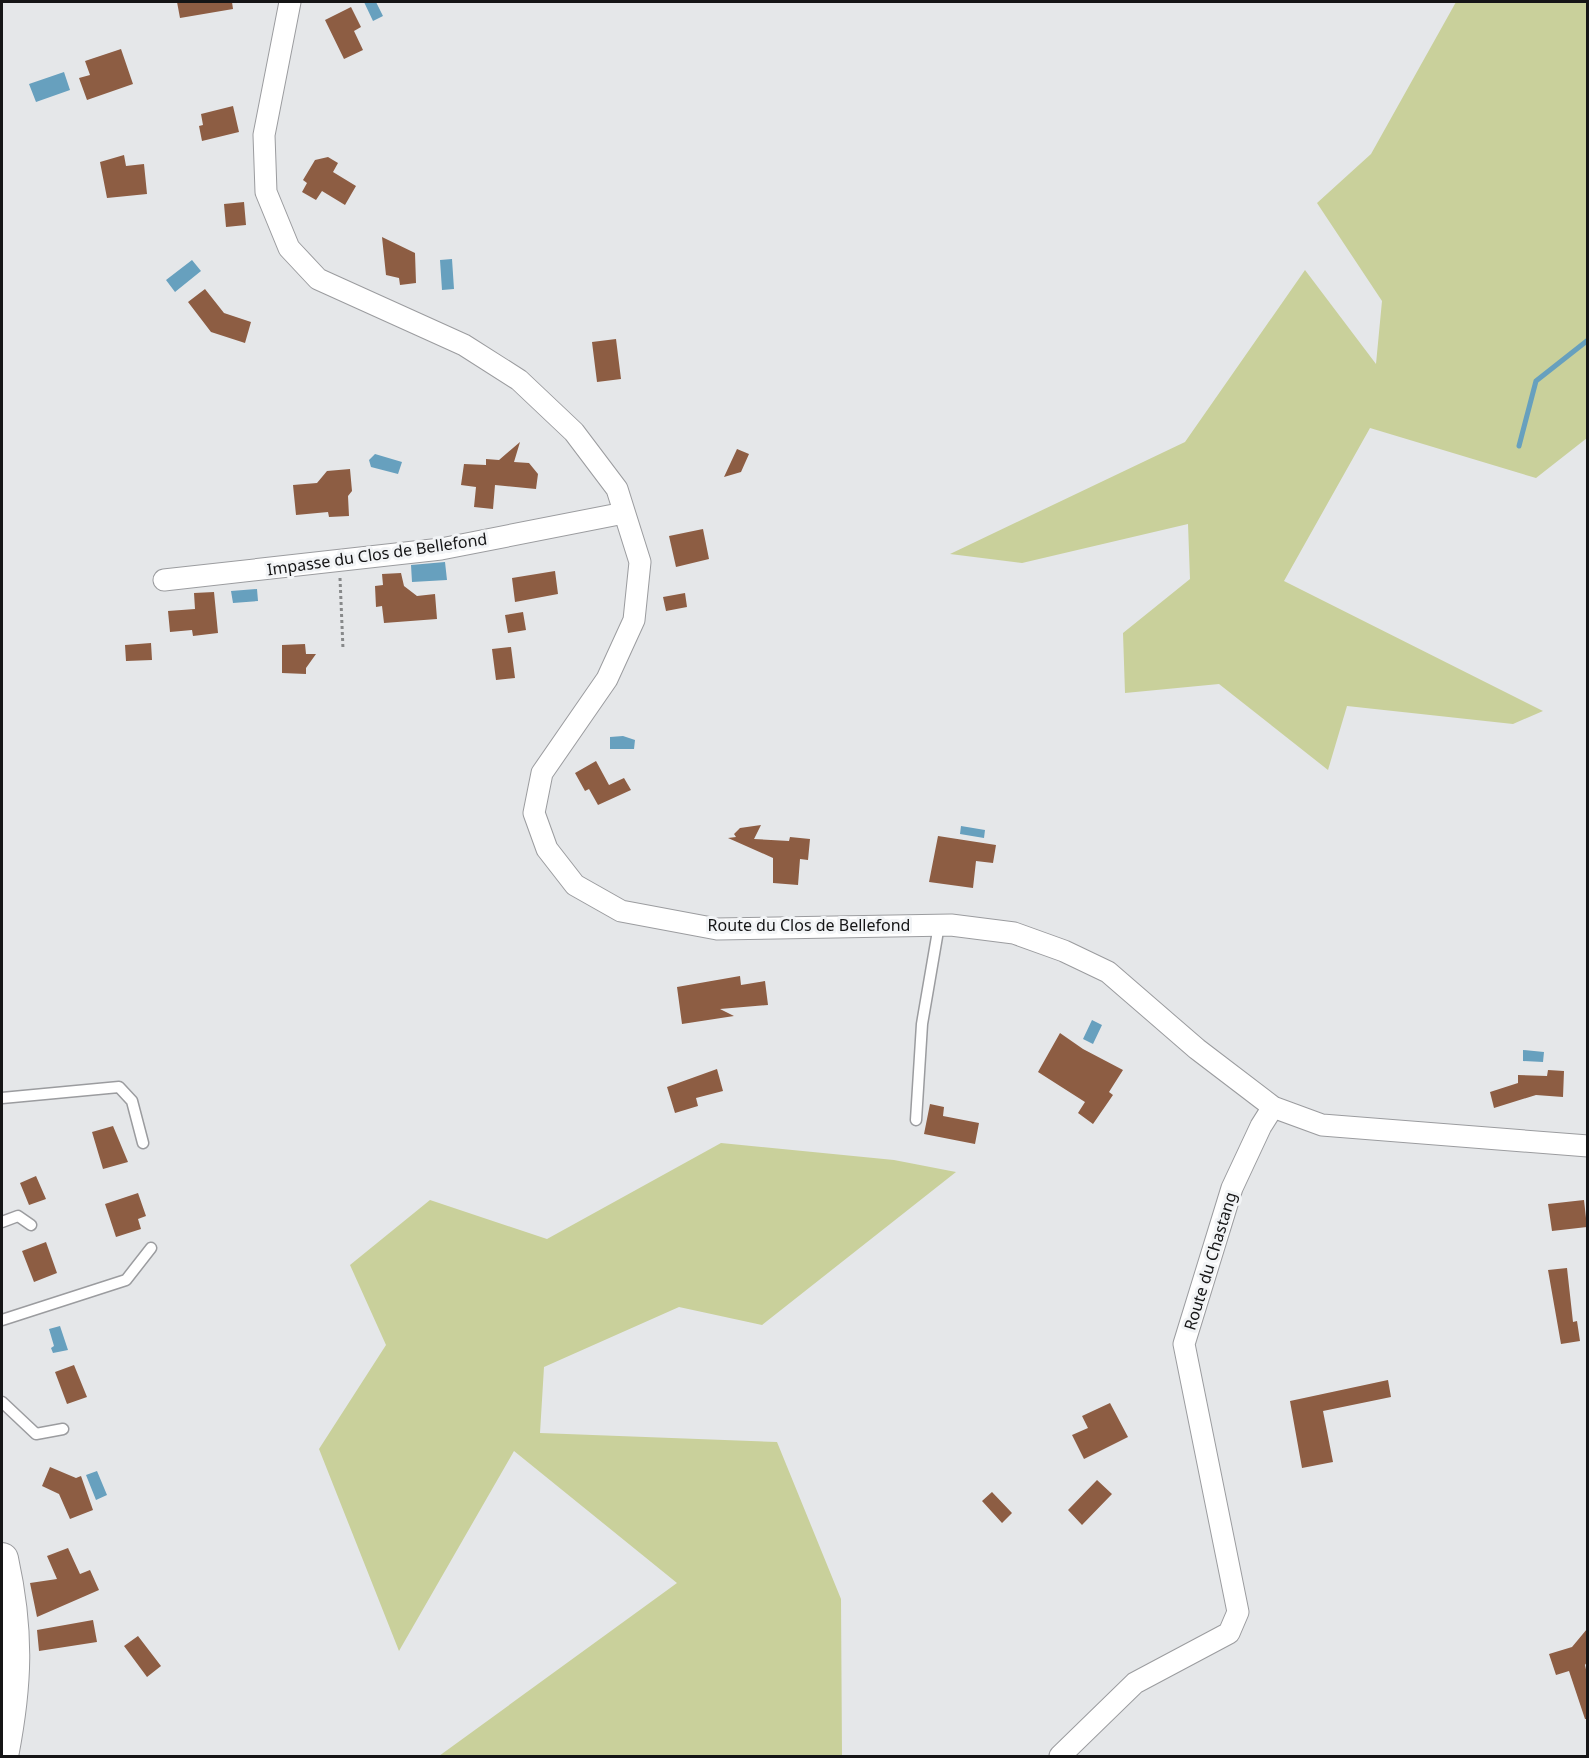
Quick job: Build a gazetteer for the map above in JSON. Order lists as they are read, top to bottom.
{
  "streets": {
    "street": ["Impasse du Clos de Bellefond", "Route du Clos de Bellefond", "Route du Chastang"]
  },
  "crossings": [
    ["Impasse du Clos de Bellefond", "Route du Clos de Bellefond"],
    ["Route du Clos de Bellefond", "Route du Chastang"]
  ]
}
